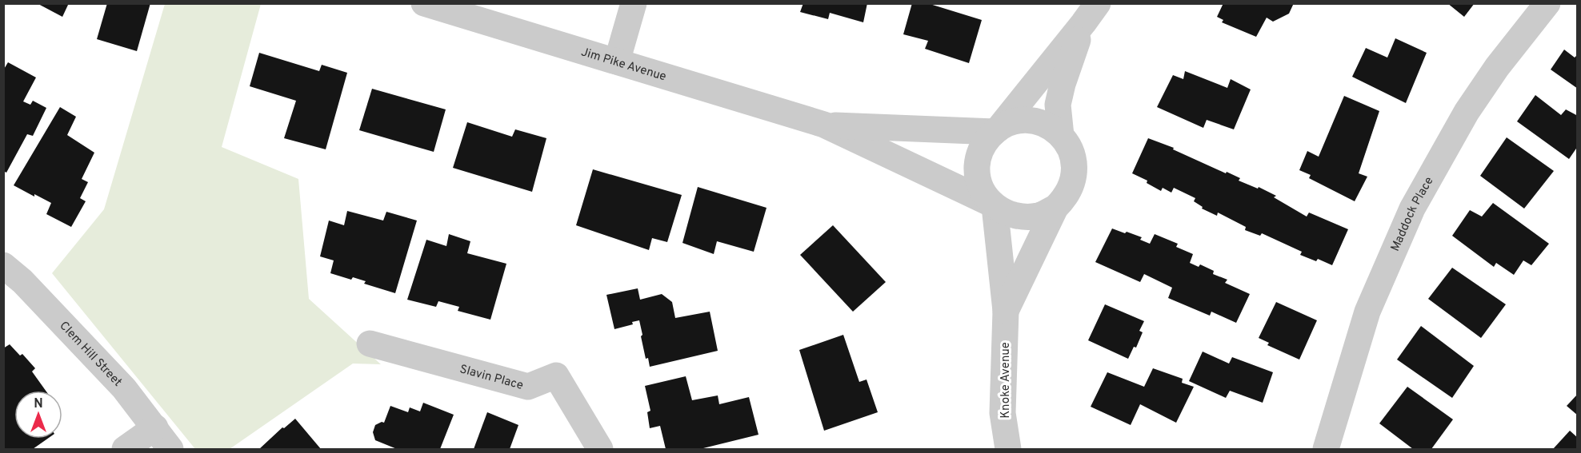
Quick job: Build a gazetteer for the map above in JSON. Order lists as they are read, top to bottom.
{
  "streets": {
    "street": [
      "Jim Pike Avenue",
      "Maddock Place",
      "Clem Hill Street",
      "Slavin Place",
      "Knoke Avenue"
    ]
  },
  "crossings": [
    ["Jim Pike Avenue", "Knoke Avenue"]
  ],
  "north": "top"
}
